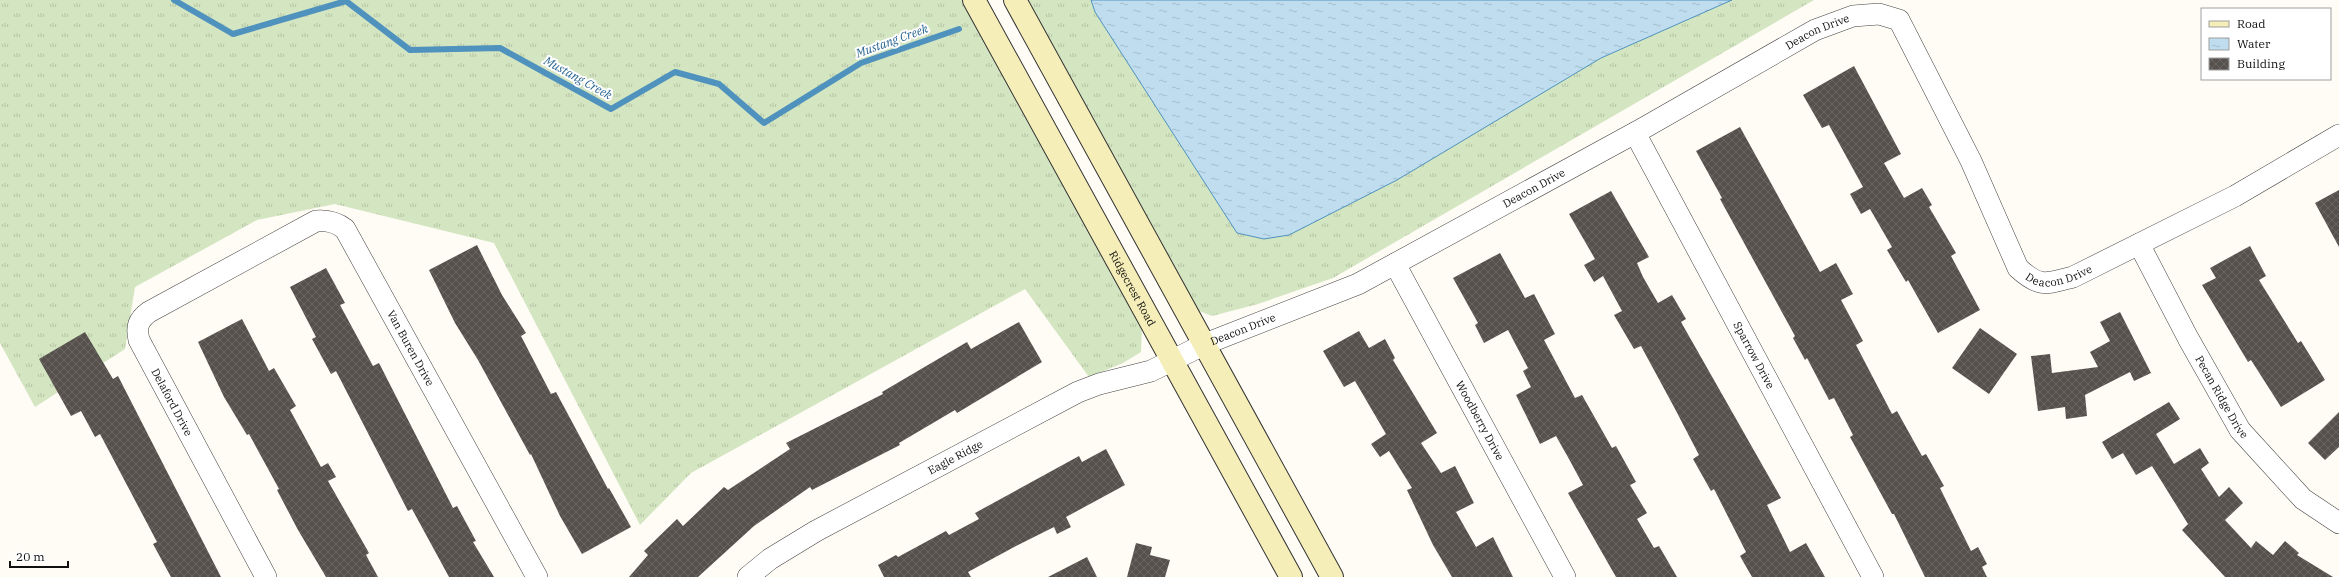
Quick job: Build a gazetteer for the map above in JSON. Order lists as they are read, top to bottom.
{
  "streets": {
    "main road": ["Ridgecrest Road"],
    "street": [
      "Deacon Drive",
      "Van Buren Drive",
      "Sparrow Drive",
      "Pecan Ridge Drive",
      "Delaford Drive",
      "Woodberry Drive",
      "Eagle Ridge"
    ]
  },
  "crossings": [
    ["Deacon Drive", "Ridgecrest Road"],
    ["Deacon Drive", "Sparrow Drive"],
    ["Deacon Drive", "Pecan Ridge Drive"],
    ["Deacon Drive", "Woodberry Drive"],
    ["Deacon Drive", "Eagle Ridge"],
    ["Ridgecrest Road", "Eagle Ridge"],
    ["Van Buren Drive", "Delaford Drive"]
  ],
  "water": ["Mustang Creek"],
  "legend": ["Road", "Water", "Building"],
  "scale_bar": "20 m"
}
